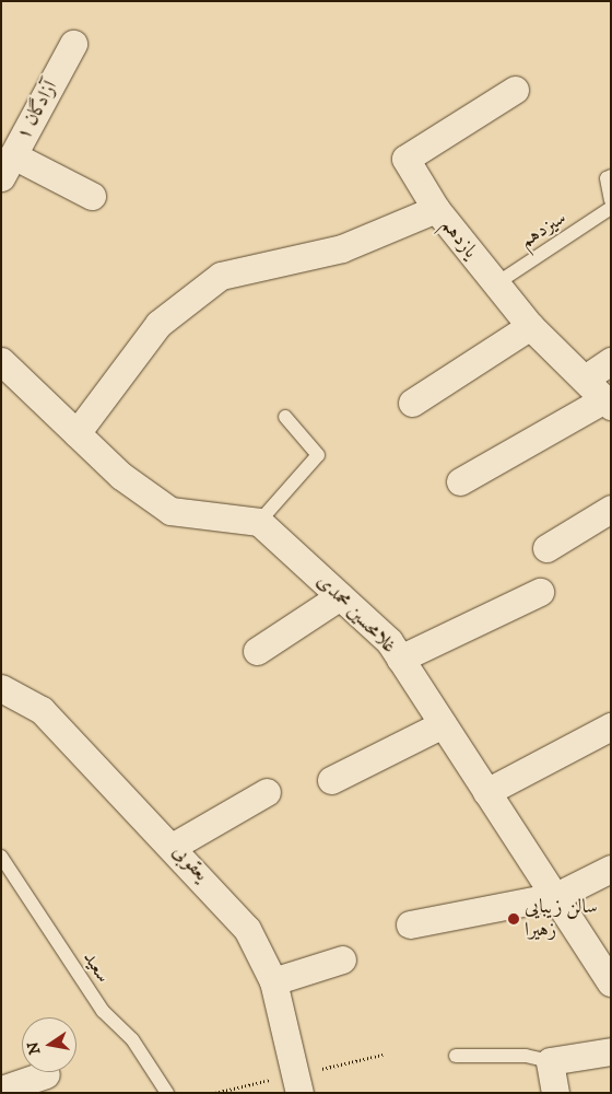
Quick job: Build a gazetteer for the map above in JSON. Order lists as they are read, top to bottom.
{
  "streets": {
    "street": [
      "آزادگان ۱",
      "یازدهم",
      "غلامحسین محمدی",
      "یعقوبی"
    ],
    "lane": ["سیزدهم", "سعید"]
  },
  "crossings": [
    ["سیزدهم", "یازدهم"]
  ],
  "places": ["سالن زیبایی زهیرا"],
  "north": "left"
}
